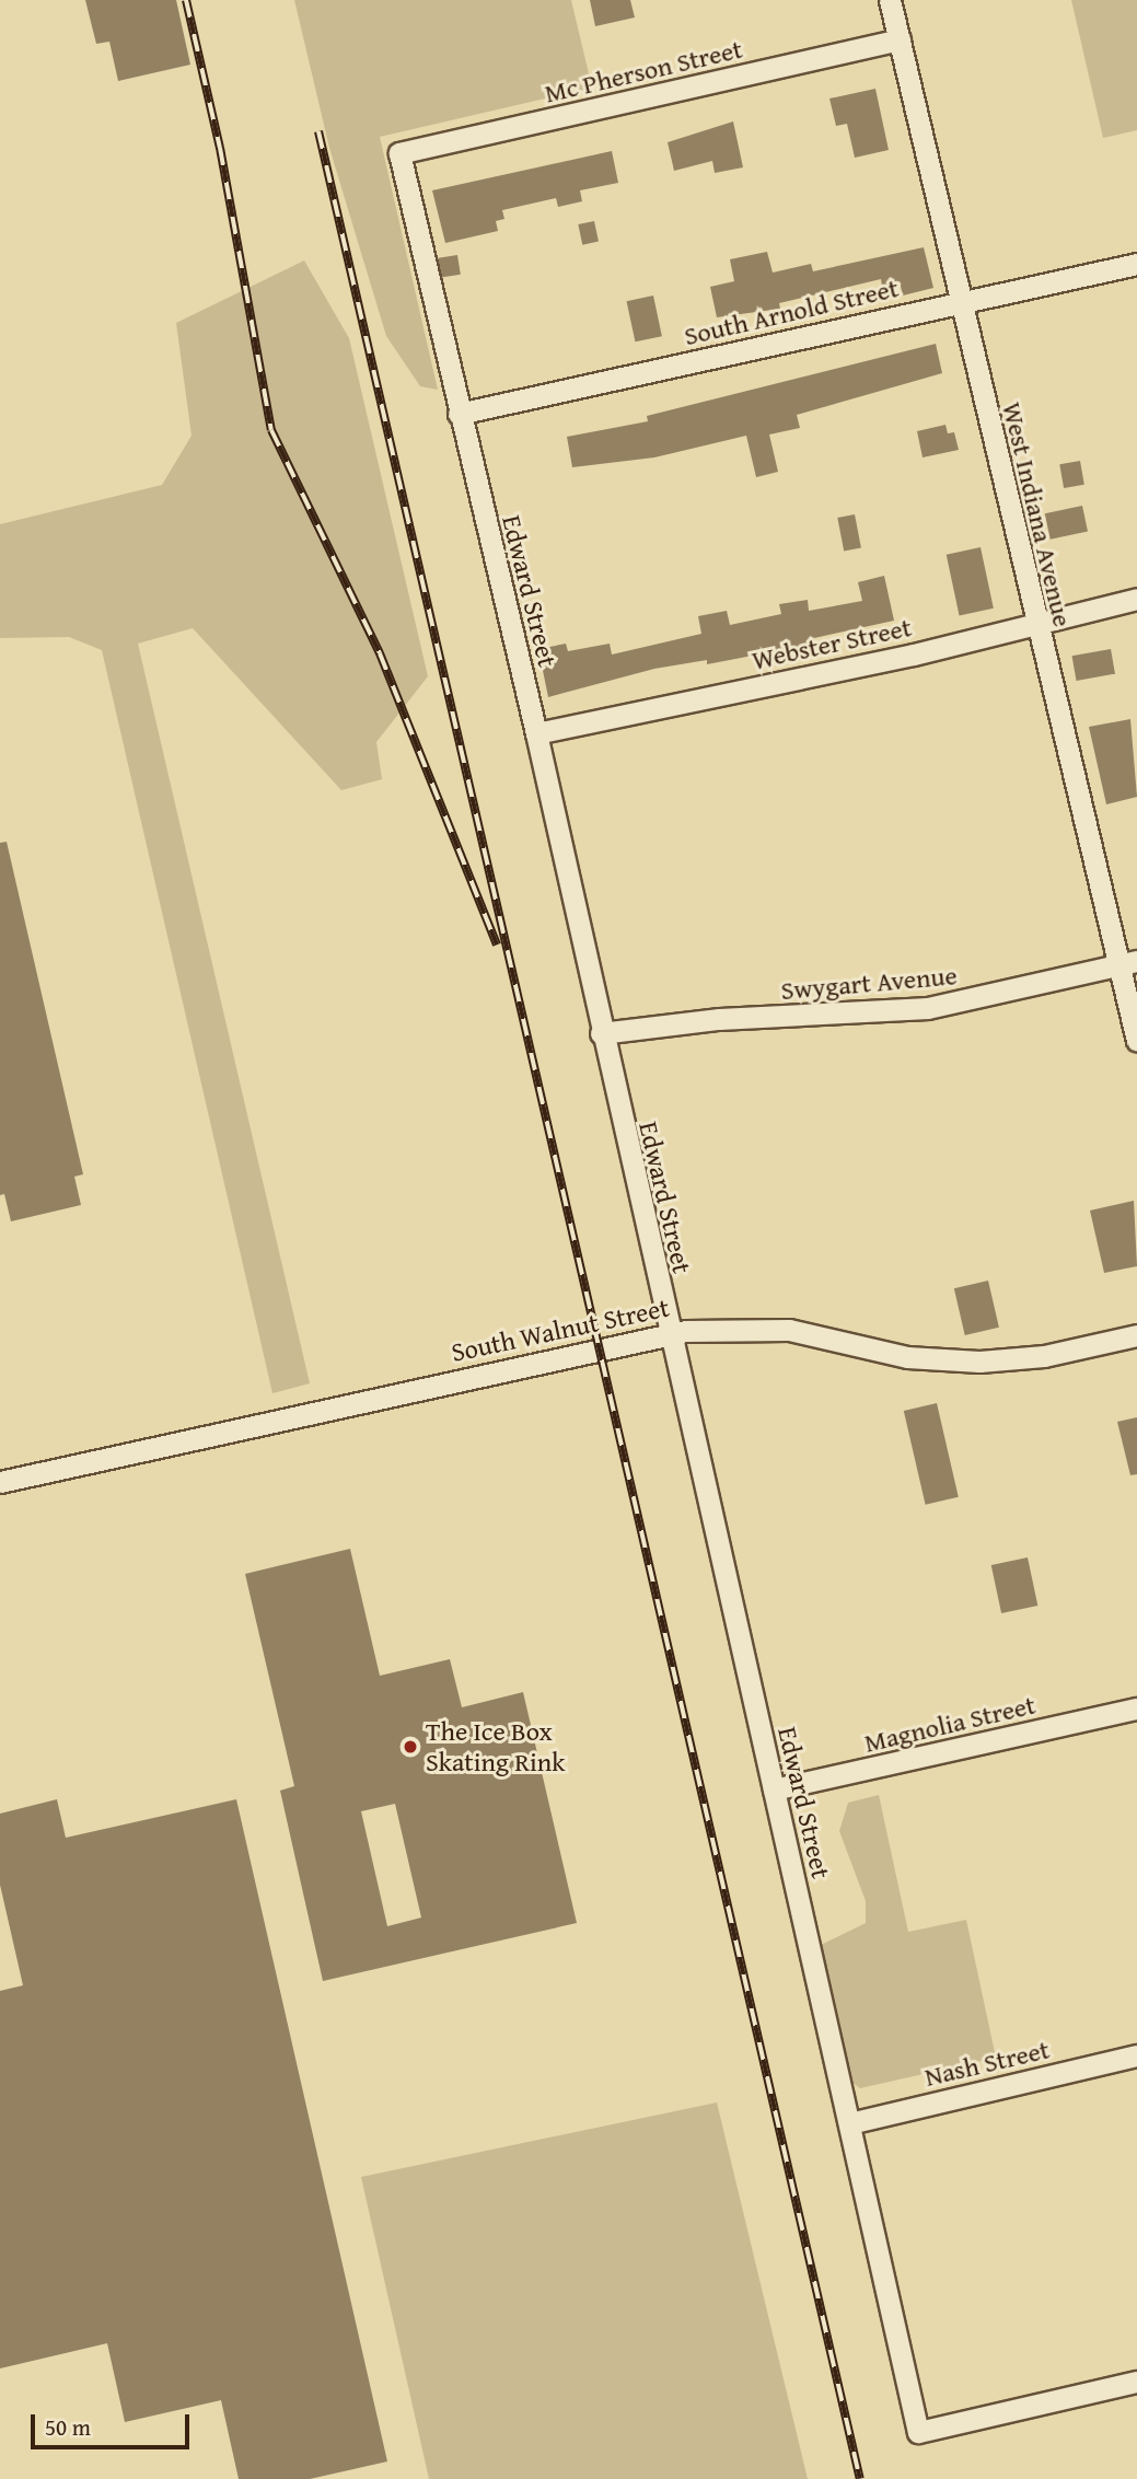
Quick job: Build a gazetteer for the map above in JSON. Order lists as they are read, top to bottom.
{
  "streets": {
    "street": [
      "Mc Pherson Street",
      "South Arnold Street",
      "West Indiana Avenue",
      "Edward Street",
      "Webster Street",
      "Swygart Avenue",
      "South Walnut Street",
      "Magnolia Street",
      "Nash Street"
    ]
  },
  "crossings": [
    ["Mc Pherson Street", "West Indiana Avenue"],
    ["Mc Pherson Street", "Edward Street"],
    ["South Arnold Street", "West Indiana Avenue"],
    ["South Arnold Street", "Edward Street"],
    ["West Indiana Avenue", "Webster Street"],
    ["West Indiana Avenue", "Swygart Avenue"],
    ["Edward Street", "Webster Street"],
    ["Edward Street", "Swygart Avenue"],
    ["Edward Street", "South Walnut Street"],
    ["Edward Street", "Magnolia Street"],
    ["Edward Street", "Nash Street"]
  ],
  "places": ["The Ice Box Skating Rink"],
  "scale_bar": "50 m"
}
